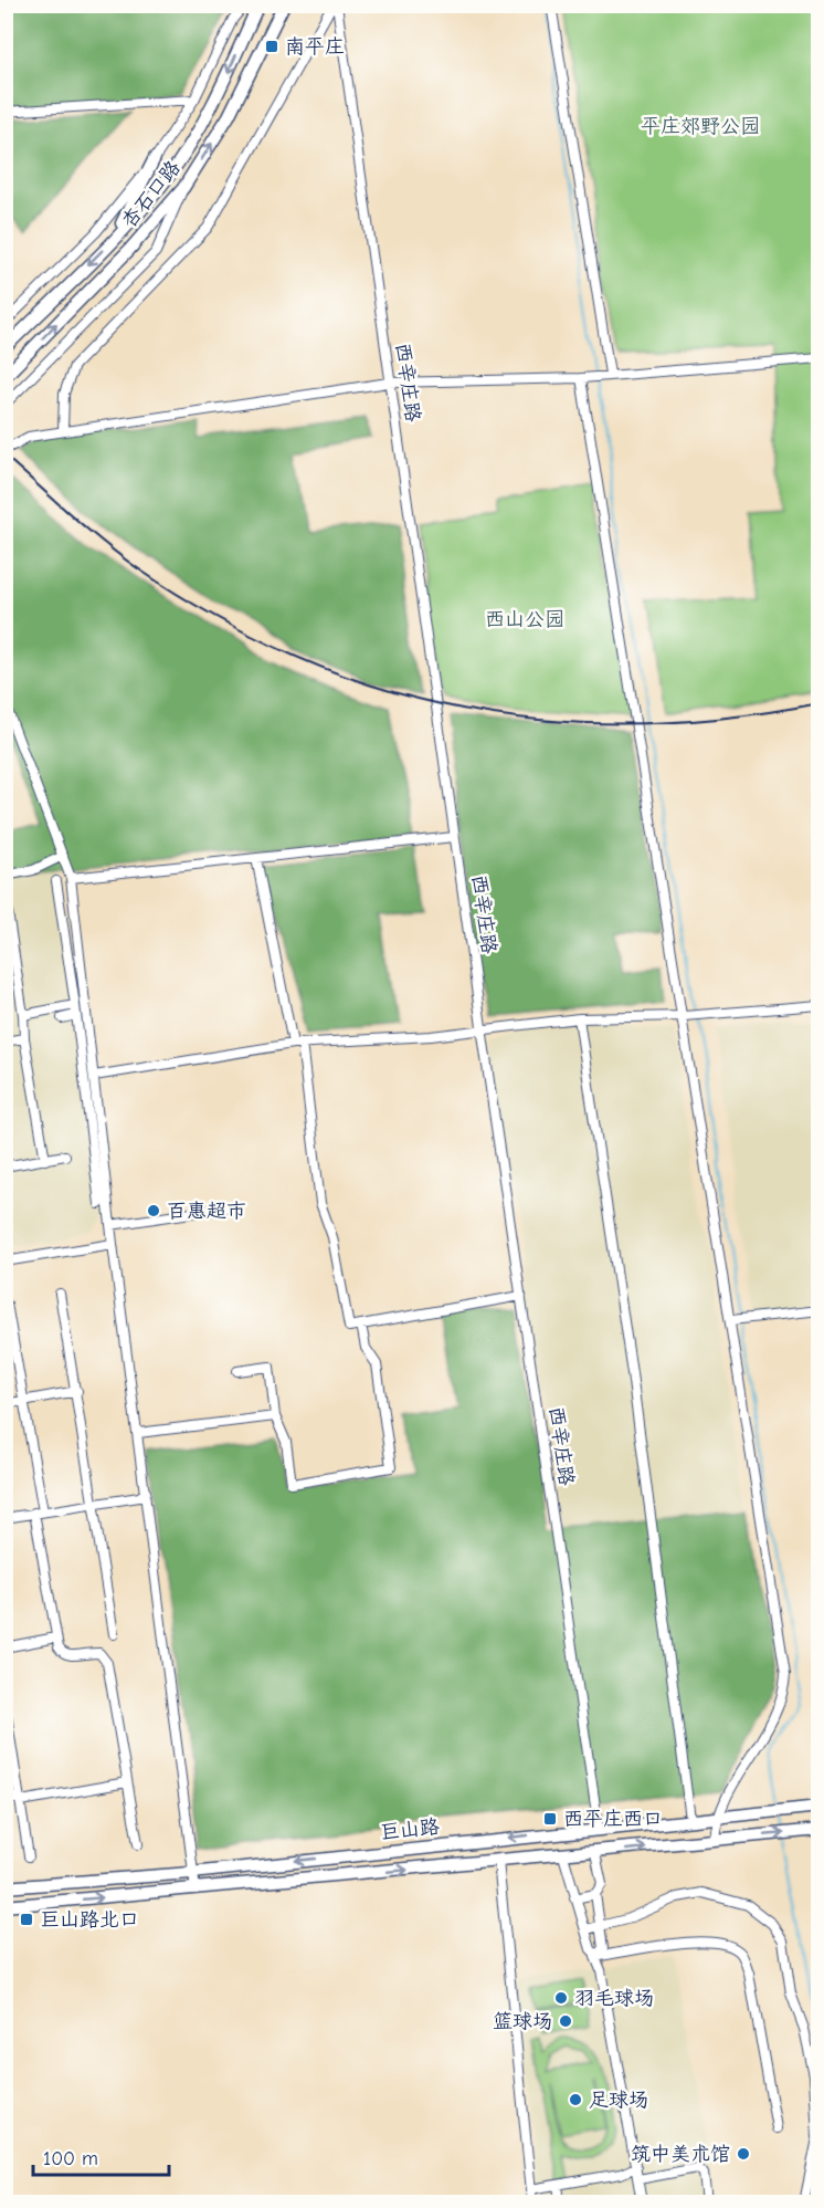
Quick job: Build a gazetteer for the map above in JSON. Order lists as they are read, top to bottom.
{
  "streets": {
    "main road": ["杏石口路", "巨山路"],
    "street": ["西辛庄路"]
  },
  "crossings": [
    ["西辛庄路", "巨山路"]
  ],
  "parks": ["平庄郊野公园", "西山公园"],
  "places": {
    "transit": ["南平庄", "西平庄西口", "巨山路北口"],
    "other": [
      "百惠超市",
      "羽毛球场",
      "篮球场",
      "足球场",
      "筑中美术馆"
    ]
  },
  "scale_bar": "100 m"
}
